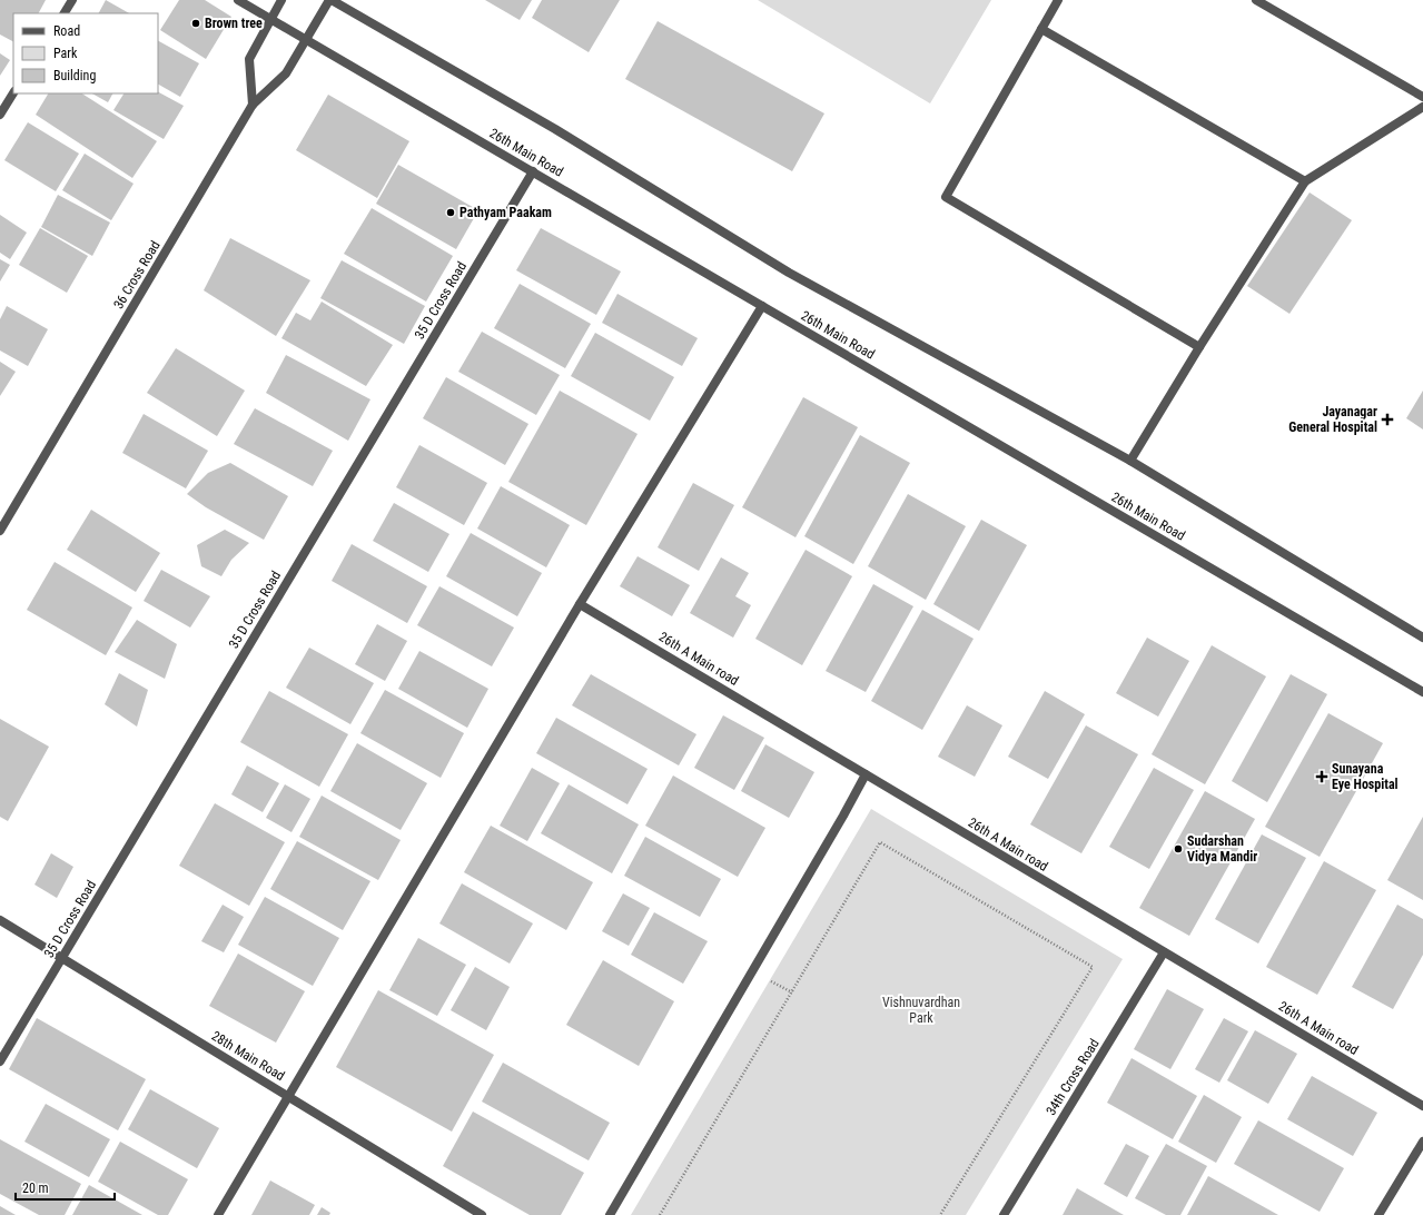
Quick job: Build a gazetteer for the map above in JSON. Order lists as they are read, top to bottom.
{
  "streets": {
    "street": [
      "26th Main Road",
      "36 Cross Road",
      "35 D Cross Road",
      "26th A Main road",
      "28th Main Road",
      "34th Cross Road"
    ]
  },
  "crossings": [
    ["26th Main Road", "36 Cross Road"],
    ["26th Main Road", "35 D Cross Road"],
    ["35 D Cross Road", "28th Main Road"],
    ["26th A Main road", "34th Cross Road"]
  ],
  "parks": ["Vishnuvardhan Park"],
  "places": {
    "other": ["Brown tree", "Pathyam Paakam", "Sudarshan Vidya Mandir"],
    "health": ["Jayanagar General Hospital", "Sunayana Eye Hospital"]
  },
  "legend": ["Road", "Park", "Building"],
  "scale_bar": "20 m"
}
